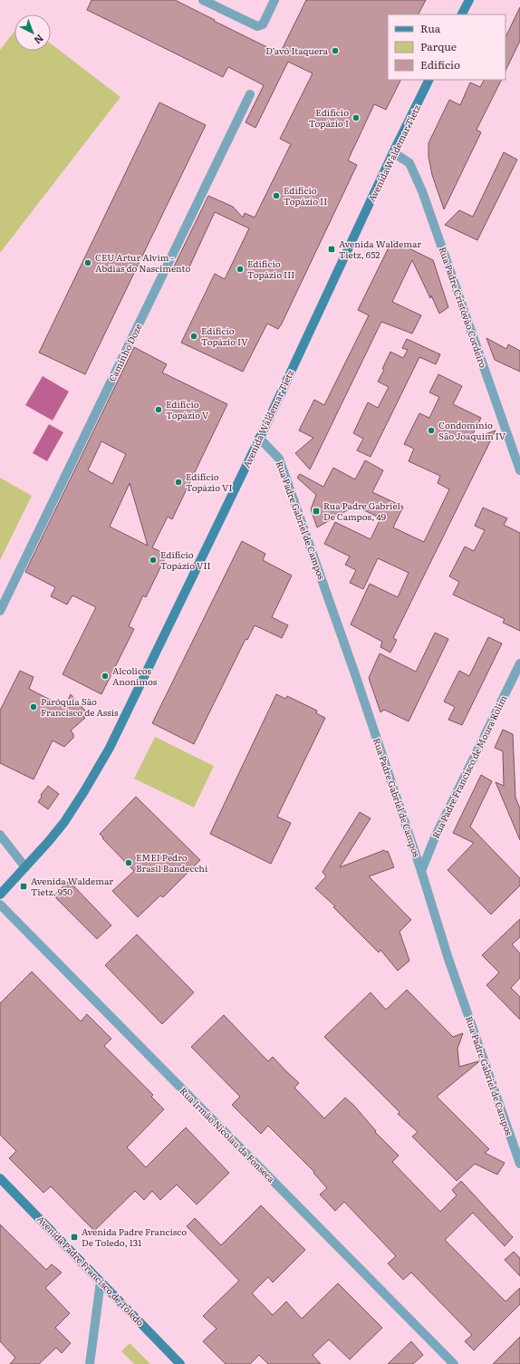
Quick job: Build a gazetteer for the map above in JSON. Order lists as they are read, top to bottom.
{
  "streets": {
    "street": [
      "Avenida Waldemar Tietz",
      "Rua Padre Cristóvão Cordeiro",
      "Caminho Doze",
      "Rua Padre Gabriel de Campos",
      "Rua Padre Francisco de Moura Rolim",
      "Rua Irmão Nicolau da Fonseca",
      "Avenida Padre Francisco de Toledo"
    ]
  },
  "crossings": [
    ["Avenida Waldemar Tietz", "Rua Padre Cristóvão Cordeiro"],
    ["Avenida Waldemar Tietz", "Rua Padre Gabriel de Campos"],
    ["Rua Padre Gabriel de Campos", "Rua Padre Francisco de Moura Rolim"]
  ],
  "places": {
    "other": [
      "D’avó Itaquera",
      "Edifício Topázio I",
      "Edifício Topázio II",
      "CEU Artur Alvim - Abdias do Nascimento",
      "Edifício Topázio III",
      "Edifício Topázio IV",
      "Edifício Topázio V",
      "Condominio São Joaquim IV",
      "Edifício Topázio VI",
      "Edifício Topázio VII",
      "Alcolicos Anonimos",
      "Paróquia São Francisco de Assis",
      "EMEI Pedro Brasil Bandecchi"
    ],
    "transit": [
      "Avenida Waldemar Tietz, 652",
      "Rua Padre Gabriel De Campos, 49",
      "Avenida Waldemar Tietz, 950",
      "Avenida Padre Francisco De Toledo, 131"
    ]
  },
  "legend": ["Rua", "Parque", "Edifício"],
  "north": "bottom right"
}
